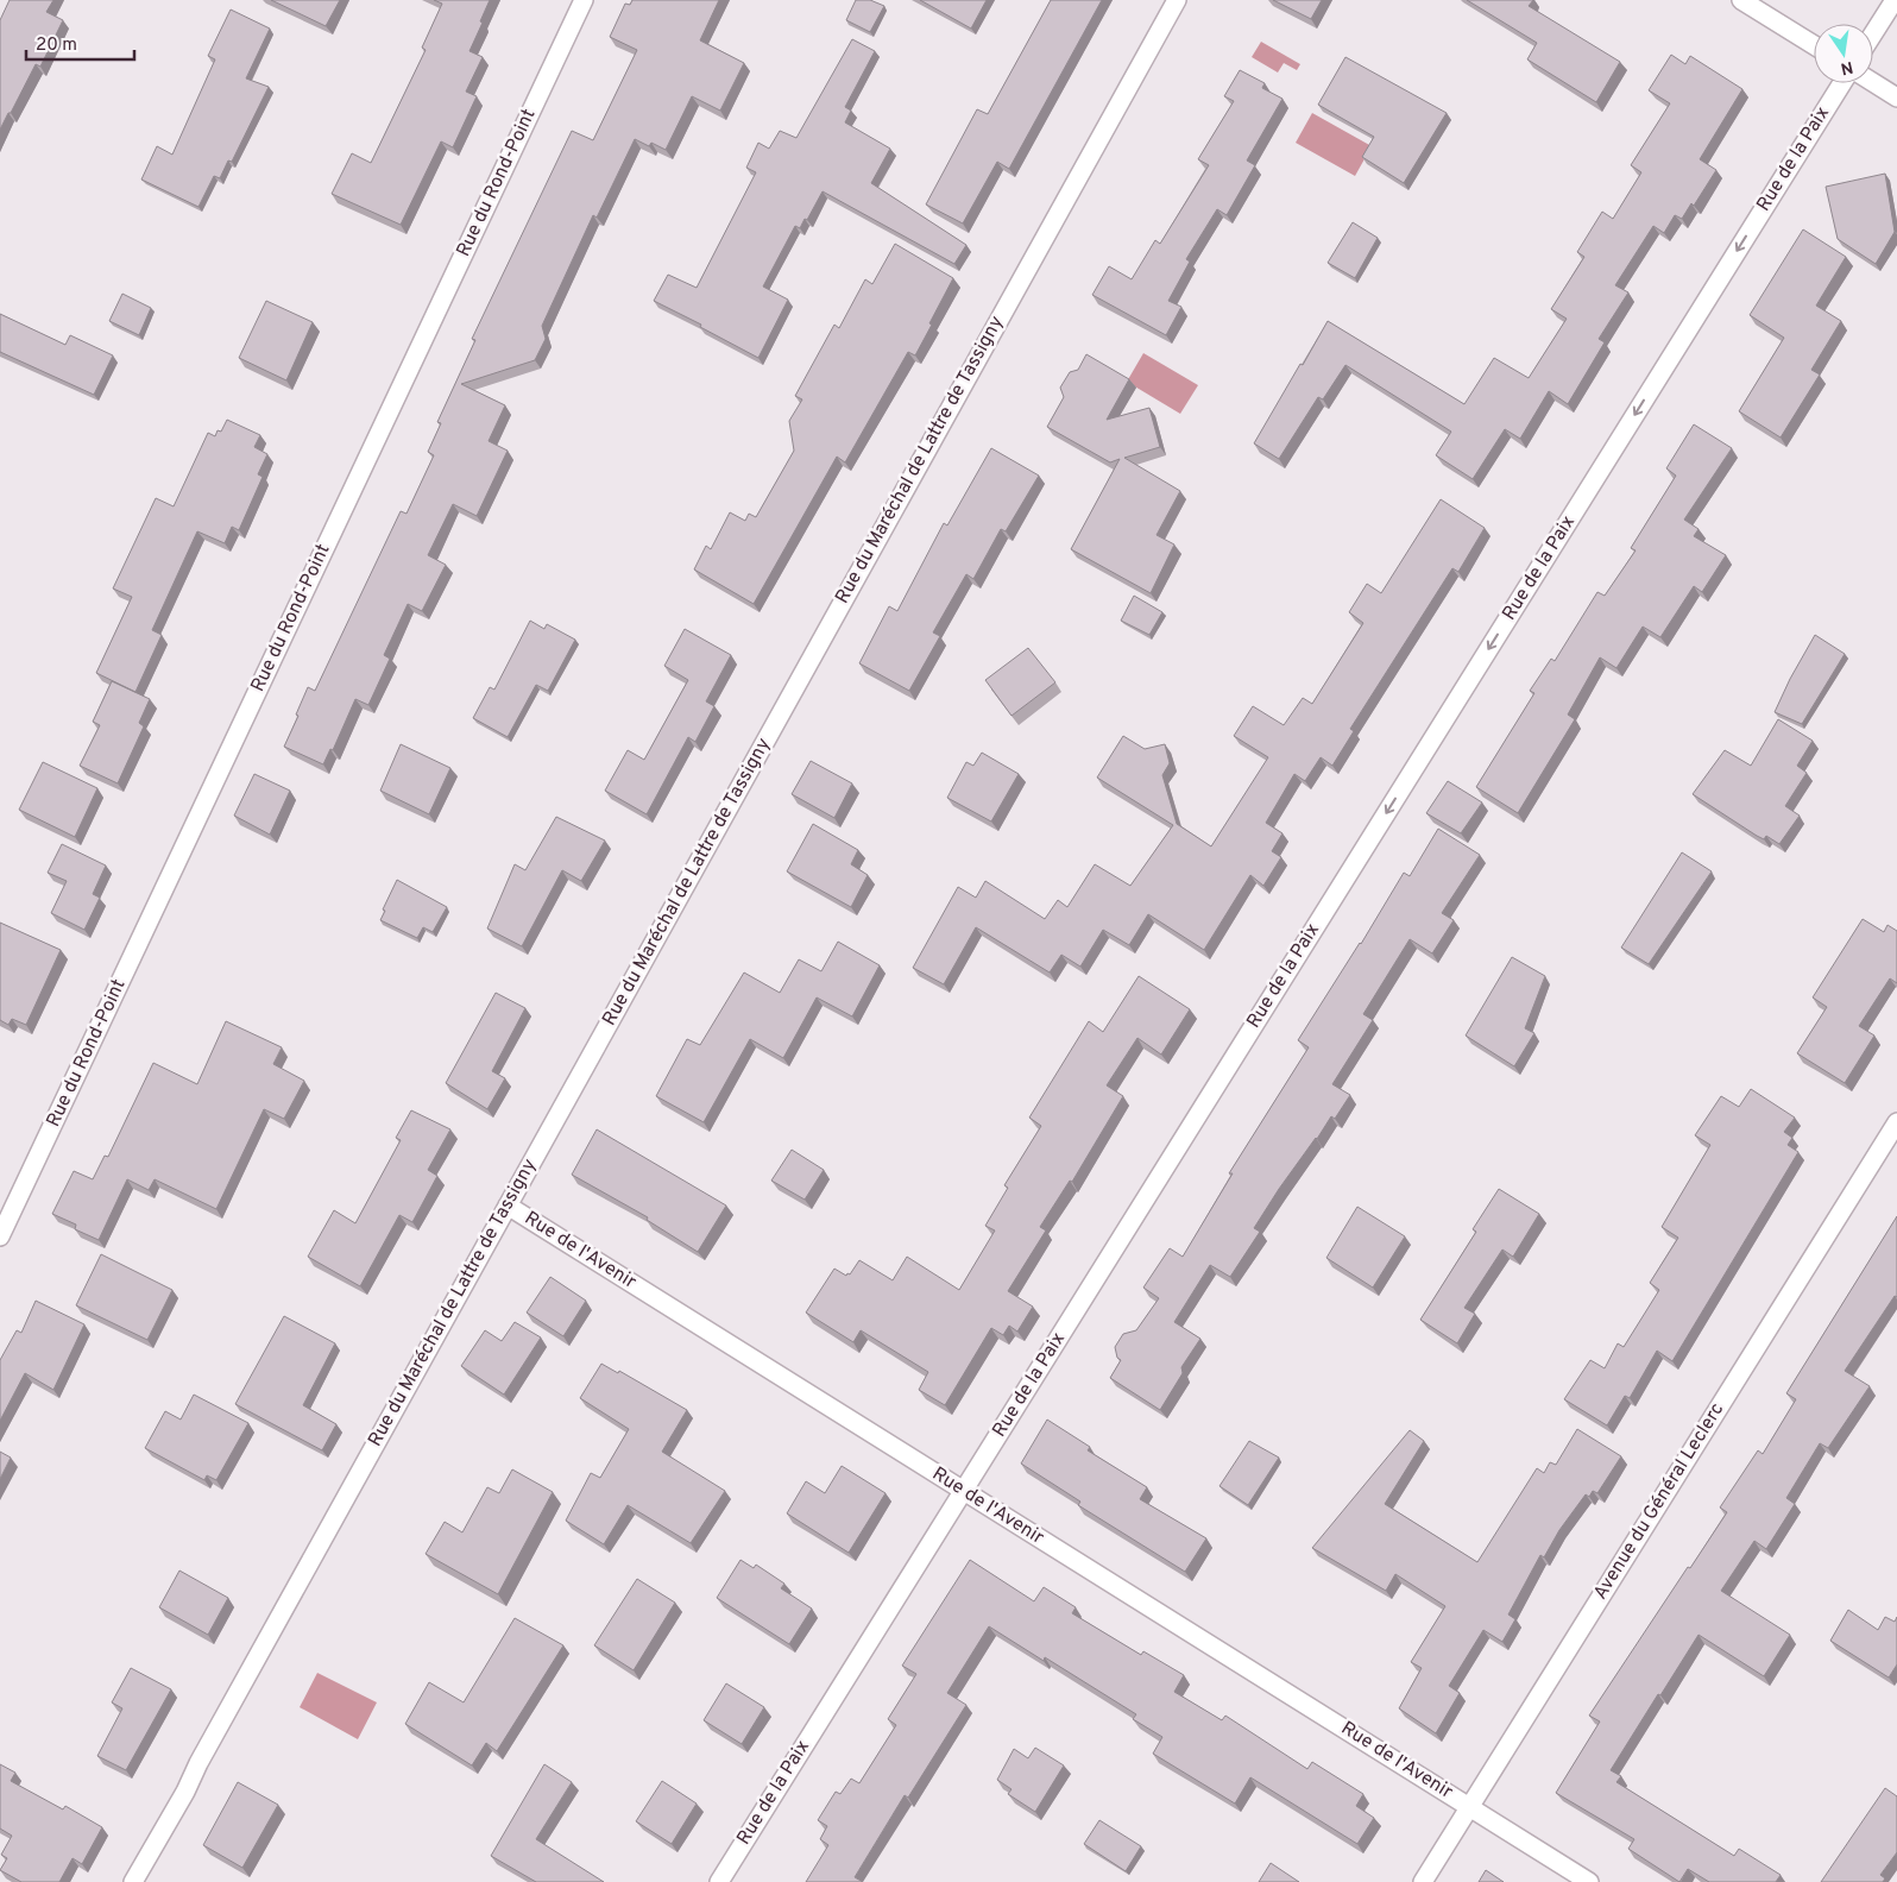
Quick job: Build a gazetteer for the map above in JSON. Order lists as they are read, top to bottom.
{
  "streets": {
    "street": [
      "Rue de la Paix",
      "Rue du Rond-Point",
      "Rue du Maréchal de Lattre de Tassigny",
      "Rue de l'Avenir",
      "Avenue du Général Leclerc"
    ]
  },
  "crossings": [
    ["Rue de la Paix", "Rue de l'Avenir"],
    ["Rue du Maréchal de Lattre de Tassigny", "Rue de l'Avenir"],
    ["Rue de l'Avenir", "Avenue du Général Leclerc"]
  ],
  "one_way": ["Rue de la Paix"],
  "scale_bar": "20 m",
  "north": "bottom"
}
